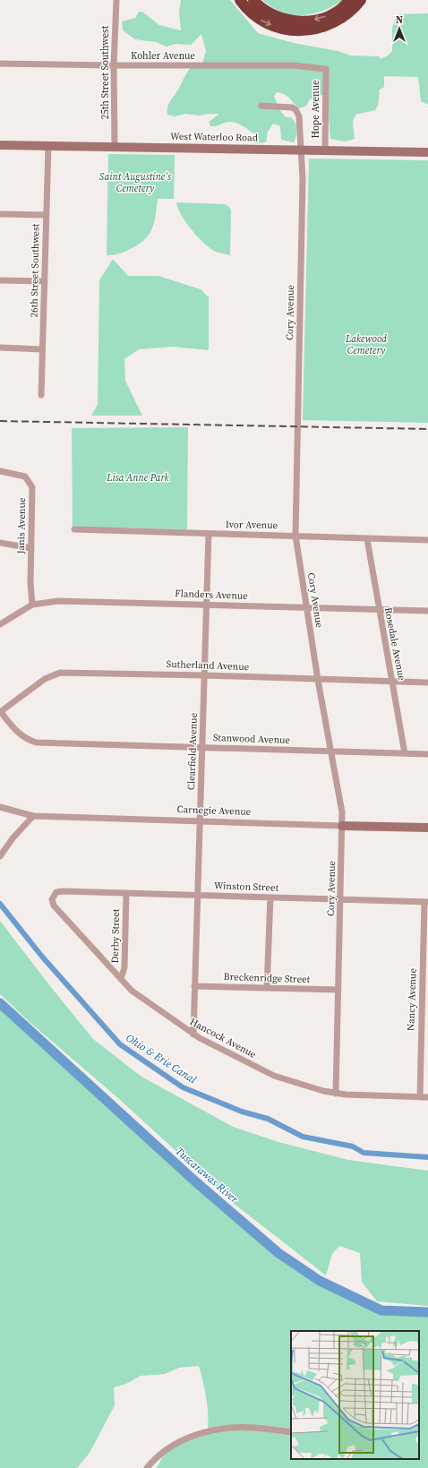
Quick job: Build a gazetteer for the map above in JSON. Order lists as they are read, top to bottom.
{
  "streets": {
    "main road": ["West Waterloo Road", "Carnegie Avenue"],
    "street": [
      "Kohler Avenue",
      "25th Street Southwest",
      "Hope Avenue",
      "26th Street Southwest",
      "Cory Avenue",
      "Ivor Avenue",
      "Janis Avenue",
      "Flanders Avenue",
      "Rosedale Avenue",
      "Sutherland Avenue",
      "Stanwood Avenue",
      "Clearfield Avenue",
      "Winston Street",
      "Derby Street",
      "Breckenridge Street",
      "Nancy Avenue",
      "Hancock Avenue"
    ]
  },
  "crossings": [
    ["Kohler Avenue", "25th Street Southwest"],
    ["Kohler Avenue", "Hope Avenue"],
    ["25th Street Southwest", "West Waterloo Road"],
    ["Hope Avenue", "West Waterloo Road"],
    ["West Waterloo Road", "26th Street Southwest"],
    ["West Waterloo Road", "Cory Avenue"],
    ["Cory Avenue", "Ivor Avenue"],
    ["Cory Avenue", "Flanders Avenue"],
    ["Cory Avenue", "Sutherland Avenue"],
    ["Cory Avenue", "Stanwood Avenue"],
    ["Cory Avenue", "Carnegie Avenue"],
    ["Cory Avenue", "Winston Street"],
    ["Cory Avenue", "Breckenridge Street"],
    ["Cory Avenue", "Hancock Avenue"],
    ["Ivor Avenue", "Rosedale Avenue"],
    ["Ivor Avenue", "Clearfield Avenue"],
    ["Janis Avenue", "Flanders Avenue"],
    ["Flanders Avenue", "Rosedale Avenue"],
    ["Flanders Avenue", "Clearfield Avenue"],
    ["Rosedale Avenue", "Sutherland Avenue"],
    ["Rosedale Avenue", "Stanwood Avenue"],
    ["Sutherland Avenue", "Stanwood Avenue"],
    ["Sutherland Avenue", "Clearfield Avenue"],
    ["Stanwood Avenue", "Clearfield Avenue"],
    ["Clearfield Avenue", "Carnegie Avenue"],
    ["Clearfield Avenue", "Winston Street"],
    ["Clearfield Avenue", "Breckenridge Street"],
    ["Clearfield Avenue", "Hancock Avenue"],
    ["Winston Street", "Derby Street"],
    ["Winston Street", "Nancy Avenue"],
    ["Winston Street", "Hancock Avenue"],
    ["Derby Street", "Hancock Avenue"],
    ["Nancy Avenue", "Hancock Avenue"]
  ],
  "water": ["Ohio & Erie Canal", "Tuscarawas River"],
  "parks": ["Saint Augustine's Cemetery", "Lakewood Cemetery", "Lisa Anne Park"],
  "north": "top"
}
